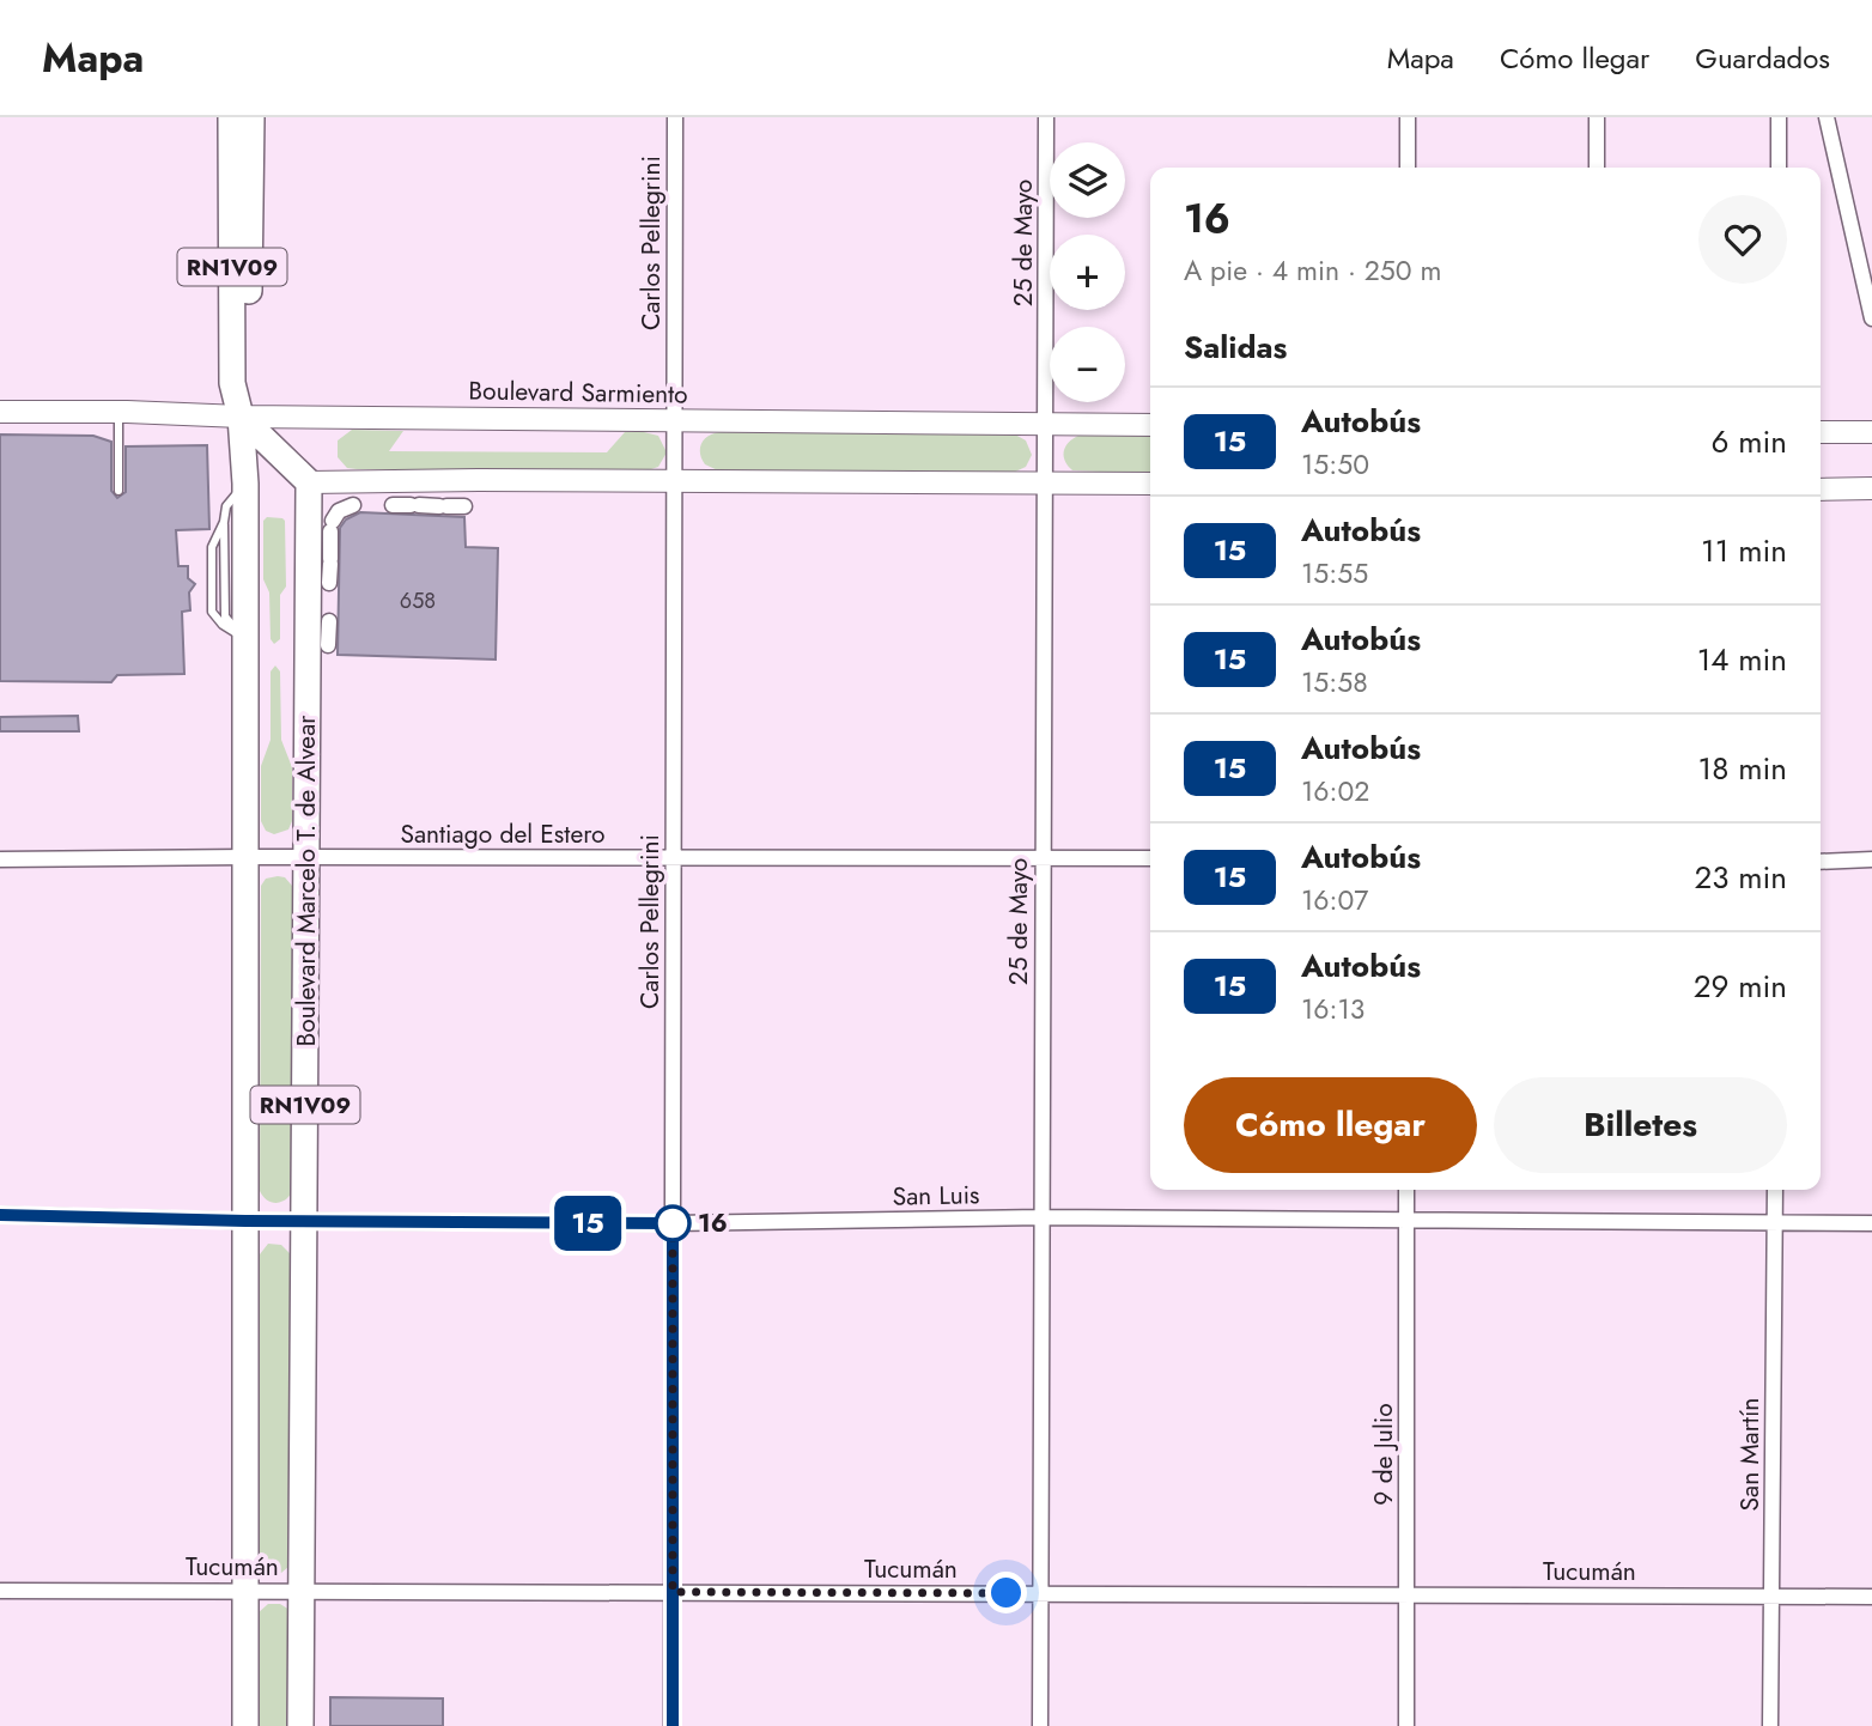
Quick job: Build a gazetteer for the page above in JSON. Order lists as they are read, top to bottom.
{
  "streets": {
    "main road": ["RN1V09", "Boulevard Sarmiento", "Boulevard Marcelo T. de Alvear"],
    "street": [
      "Carlos Pellegrini",
      "25 de Mayo",
      "Santiago del Estero",
      "San Luis",
      "9 de Julio",
      "San Martín",
      "Tucumán"
    ]
  },
  "crossings": [
    ["Carlos Pellegrini", "Boulevard Sarmiento"],
    ["Carlos Pellegrini", "Santiago del Estero"],
    ["Carlos Pellegrini", "San Luis"],
    ["Carlos Pellegrini", "Tucumán"],
    ["25 de Mayo", "Boulevard Sarmiento"],
    ["25 de Mayo", "Santiago del Estero"],
    ["25 de Mayo", "San Luis"],
    ["25 de Mayo", "Tucumán"],
    ["RN1V09", "Boulevard Sarmiento"],
    ["RN1V09", "Santiago del Estero"],
    ["RN1V09", "San Luis"],
    ["RN1V09", "Tucumán"],
    ["Santiago del Estero", "Boulevard Marcelo T. de Alvear"],
    ["Boulevard Marcelo T. de Alvear", "San Luis"],
    ["Boulevard Marcelo T. de Alvear", "Tucumán"],
    ["San Luis", "9 de Julio"],
    ["San Luis", "San Martín"],
    ["9 de Julio", "Tucumán"],
    ["San Martín", "Tucumán"]
  ],
  "places": ["16"],
  "lines": ["bus line 15"],
  "house_numbers": ["658"],
  "page": {
    "header": "Mapa",
    "nav": ["Mapa", "Cómo llegar", "Guardados"],
    "on_map": "15",
    "map_buttons": ["+", "−"],
    "heading": [
      ["16", "A pie · 4 min · 250 m"],
      "Salidas"
    ],
    "list": [
      {
        "mark": "15",
        "name": "Autobús",
        "note": "15:50",
        "value": "6 min"
      },
      {
        "mark": "15",
        "name": "Autobús",
        "note": "15:55",
        "value": "11 min"
      },
      {
        "mark": "15",
        "name": "Autobús",
        "note": "15:58",
        "value": "14 min"
      },
      {
        "mark": "15",
        "name": "Autobús",
        "note": "16:02",
        "value": "18 min"
      },
      {
        "mark": "15",
        "name": "Autobús",
        "note": "16:07",
        "value": "23 min"
      },
      {
        "mark": "15",
        "name": "Autobús",
        "note": "16:13",
        "value": "29 min"
      }
    ],
    "buttons": ["Cómo llegar", "Billetes"]
  }
}
